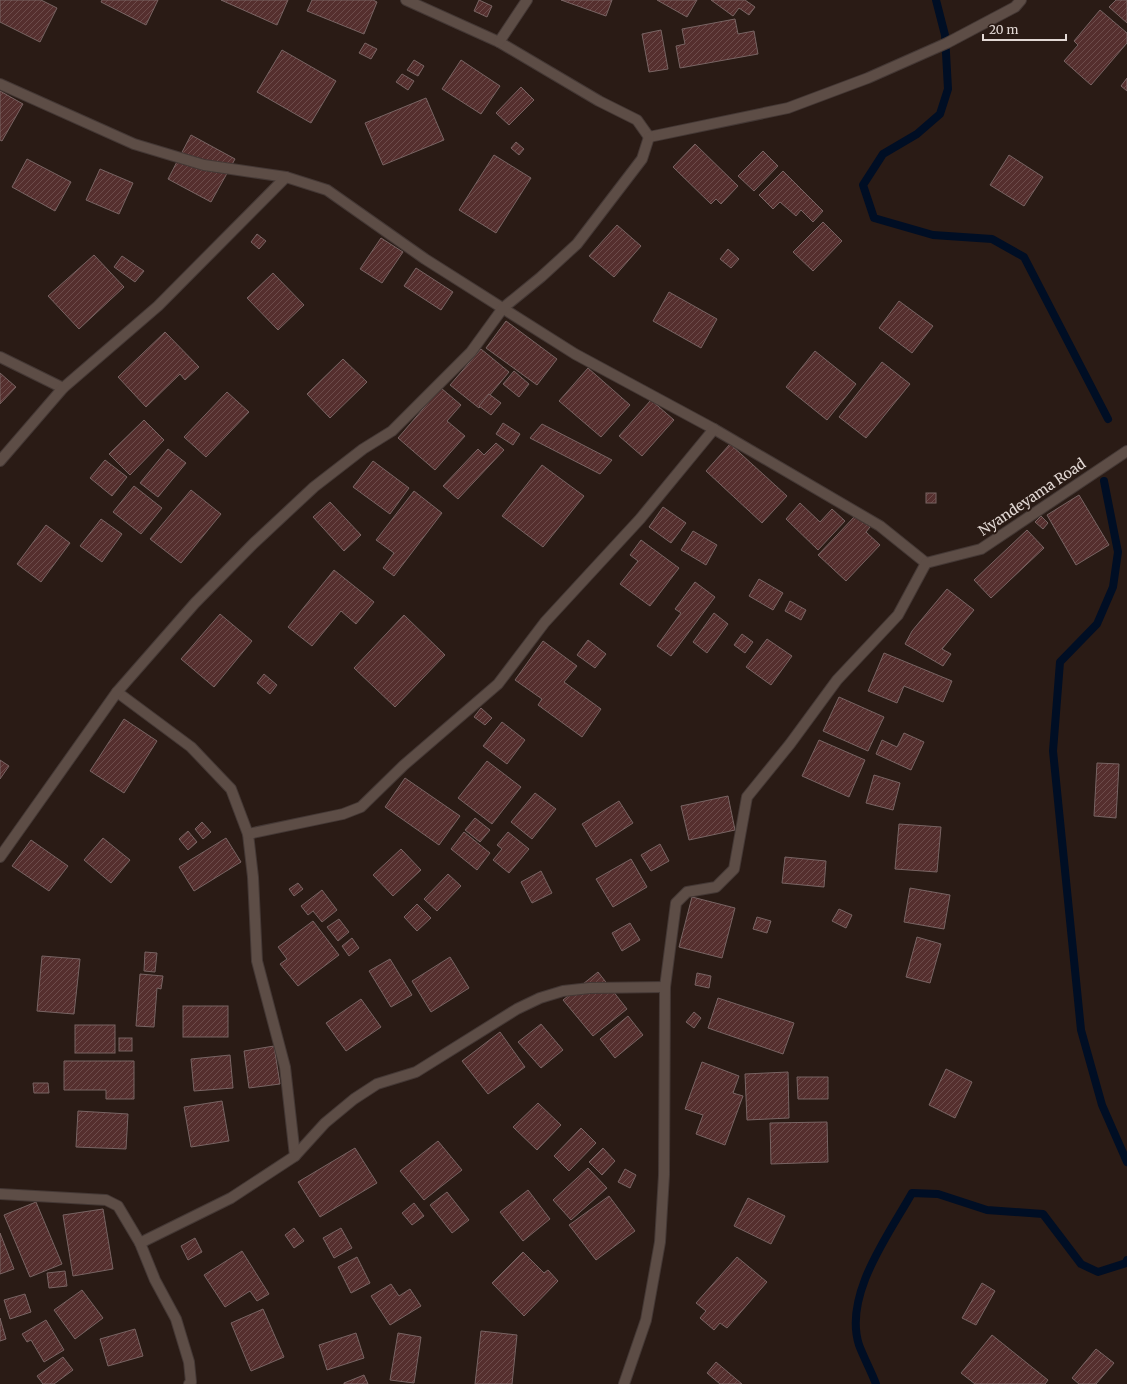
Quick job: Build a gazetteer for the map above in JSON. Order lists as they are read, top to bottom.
{
  "streets": {
    "street": ["Nyandeyama Road"]
  },
  "scale_bar": "20 m"
}
